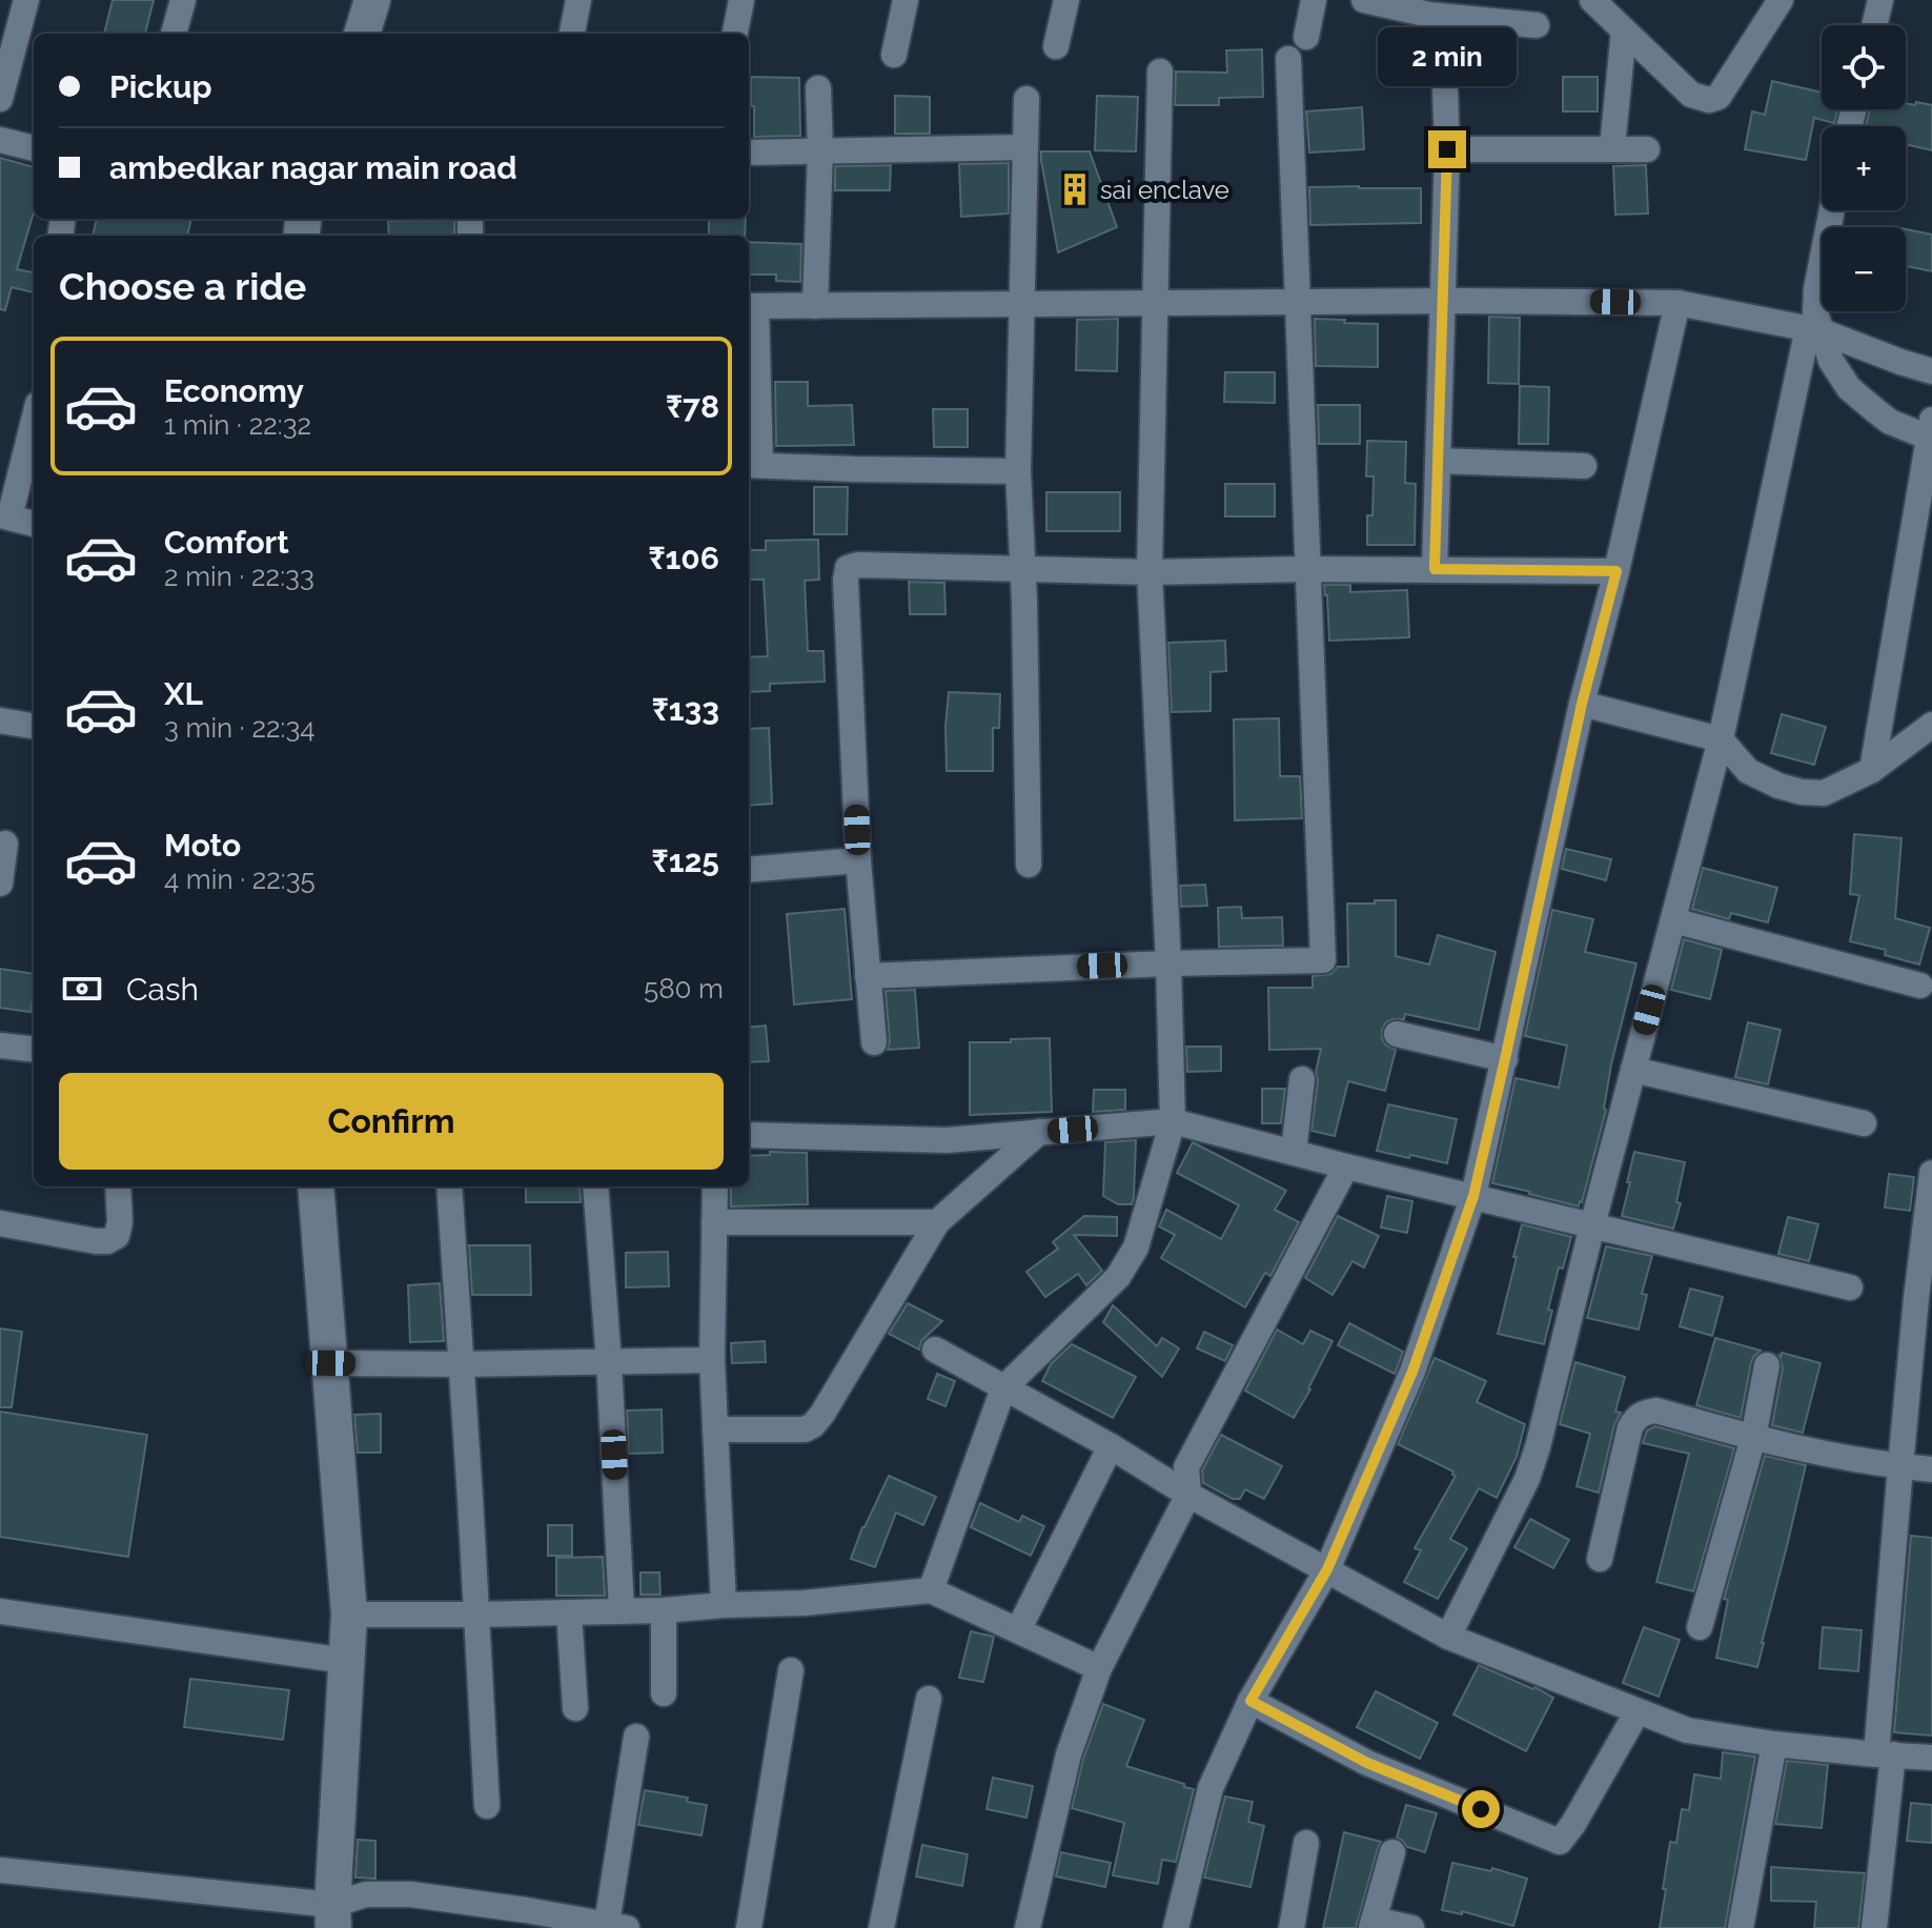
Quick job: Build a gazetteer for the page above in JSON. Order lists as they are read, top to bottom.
{
  "places": {
    "building": ["sai enclave"]
  },
  "page": {
    "map_buttons": ["+", "−"],
    "bubble": "2 min",
    "banner": ["Pickup", "ambedkar nagar main road"],
    "heading": "Choose a ride",
    "list": [
      {
        "name": "Economy",
        "note": "1 min · 22:32",
        "value": "₹78"
      },
      {
        "name": "Comfort",
        "note": "2 min · 22:33",
        "value": "₹106"
      },
      {
        "name": "XL",
        "note": "3 min · 22:34",
        "value": "₹133"
      },
      {
        "name": "Moto",
        "note": "4 min · 22:35",
        "value": "₹125"
      }
    ],
    "pay": ["Cash", "580 m"],
    "buttons": "Confirm"
  }
}
